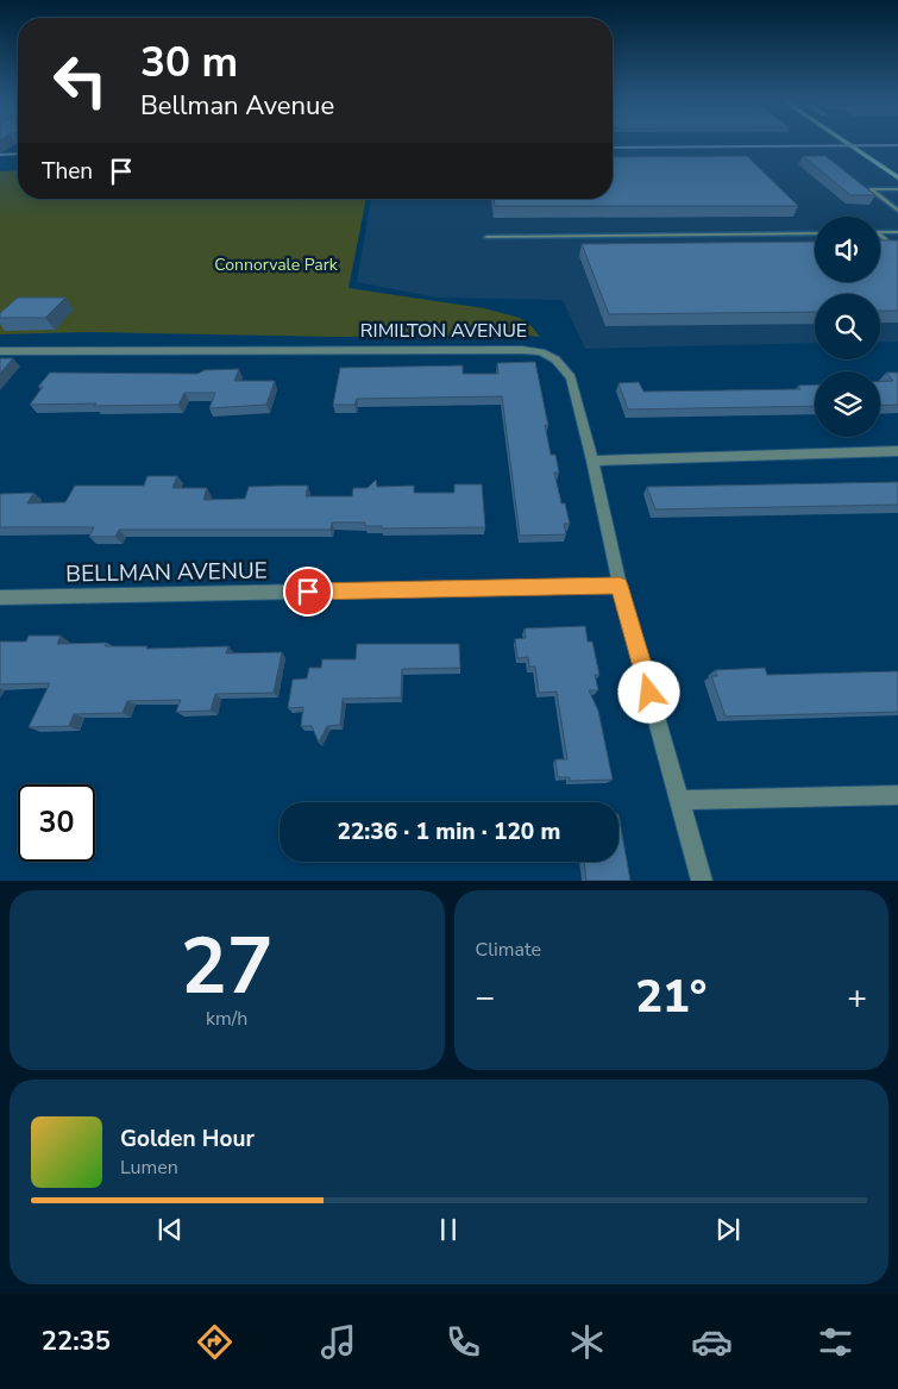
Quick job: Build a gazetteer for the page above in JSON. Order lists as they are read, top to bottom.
{
  "streets": {
    "street": ["RIMILTON AVENUE", "BELLMAN AVENUE"]
  },
  "crossings": [
    ["RIMILTON AVENUE", "BELLMAN AVENUE"]
  ],
  "parks": ["Connorvale Park"],
  "page": {
    "turn": ["30 m", "Bellman Avenue"],
    "then": "Then",
    "limit": "30",
    "trip": "22:36 · 1 min · 120 m",
    "tile": [
      ["27", "km/h"],
      "Climate"
    ],
    "heat": ["−", "21°", "+"],
    "song": ["Golden Hour", "Lumen"],
    "tabs": "22:35"
  }
}
